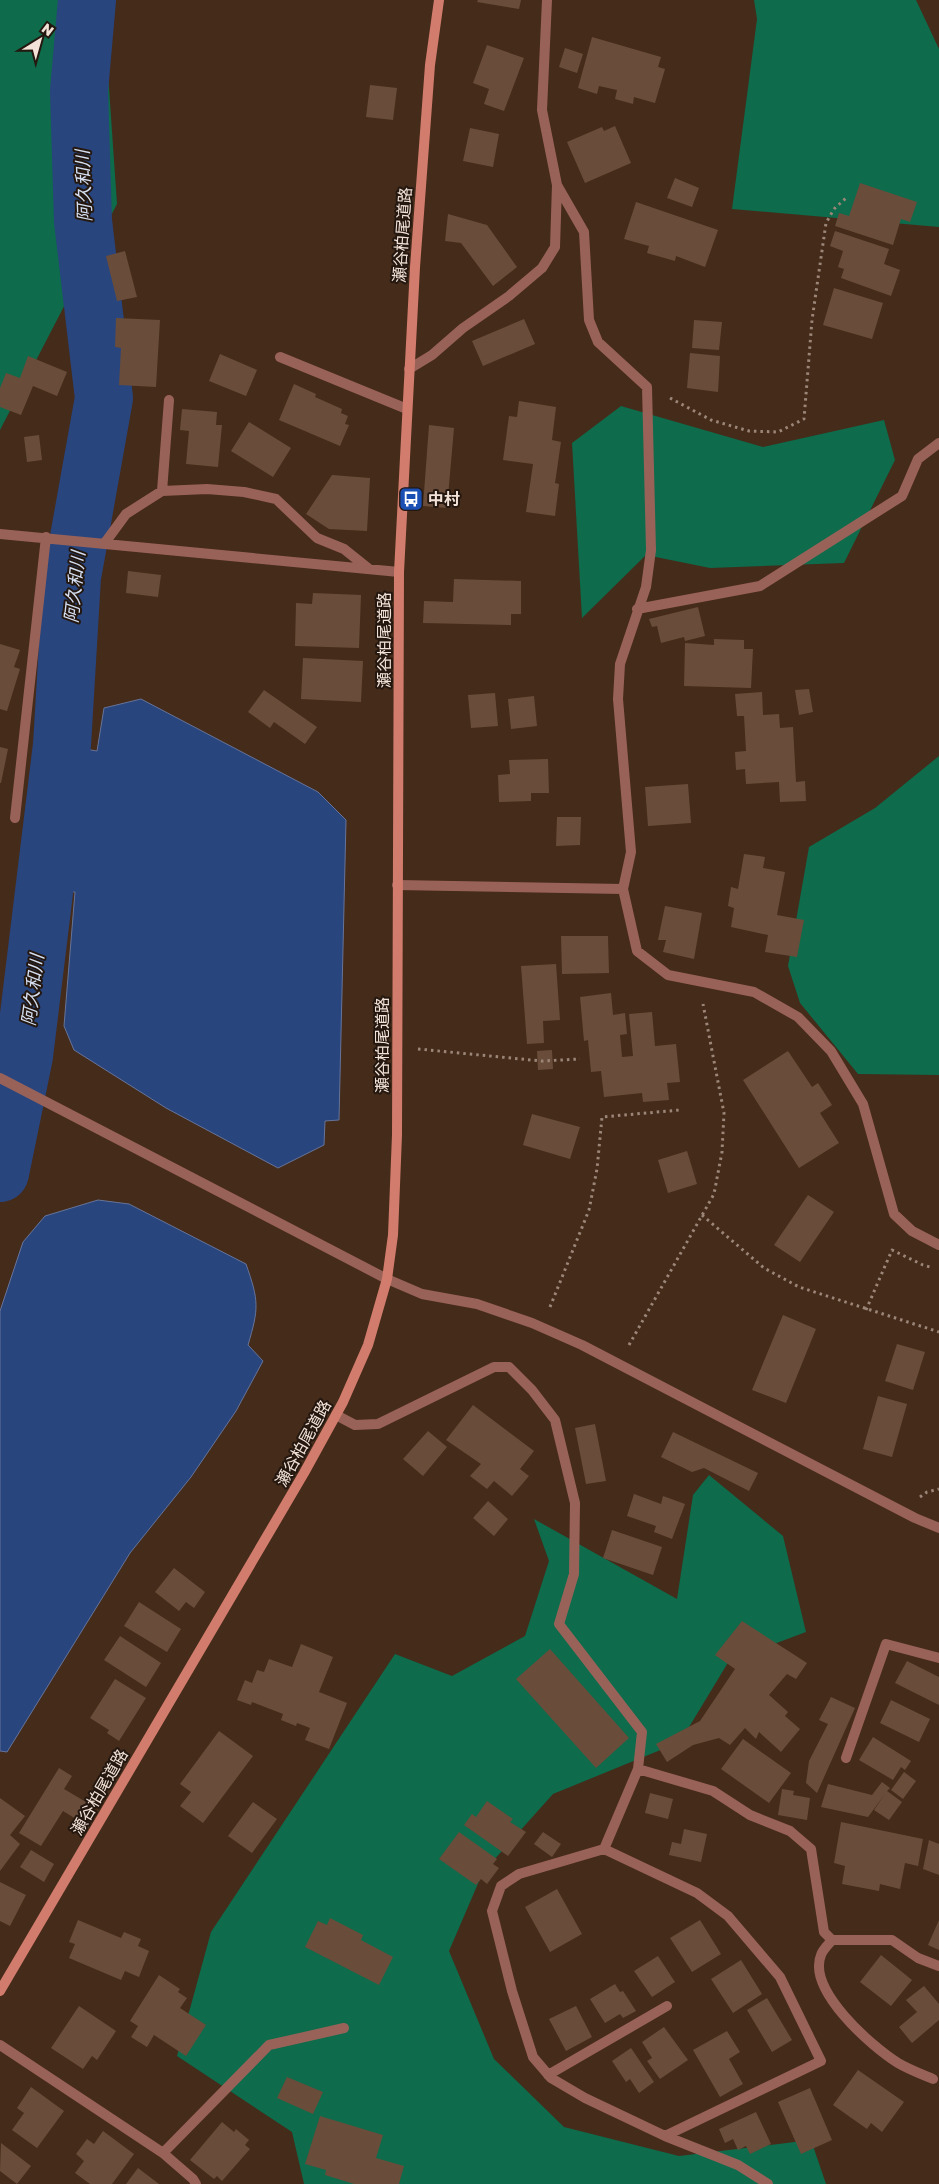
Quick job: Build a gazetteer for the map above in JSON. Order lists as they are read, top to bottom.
{
  "streets": {
    "main road": ["瀬谷柏尾道路"]
  },
  "water": ["阿久和川"],
  "places": {
    "bus stop": ["中村"]
  },
  "north": "top right"
}
